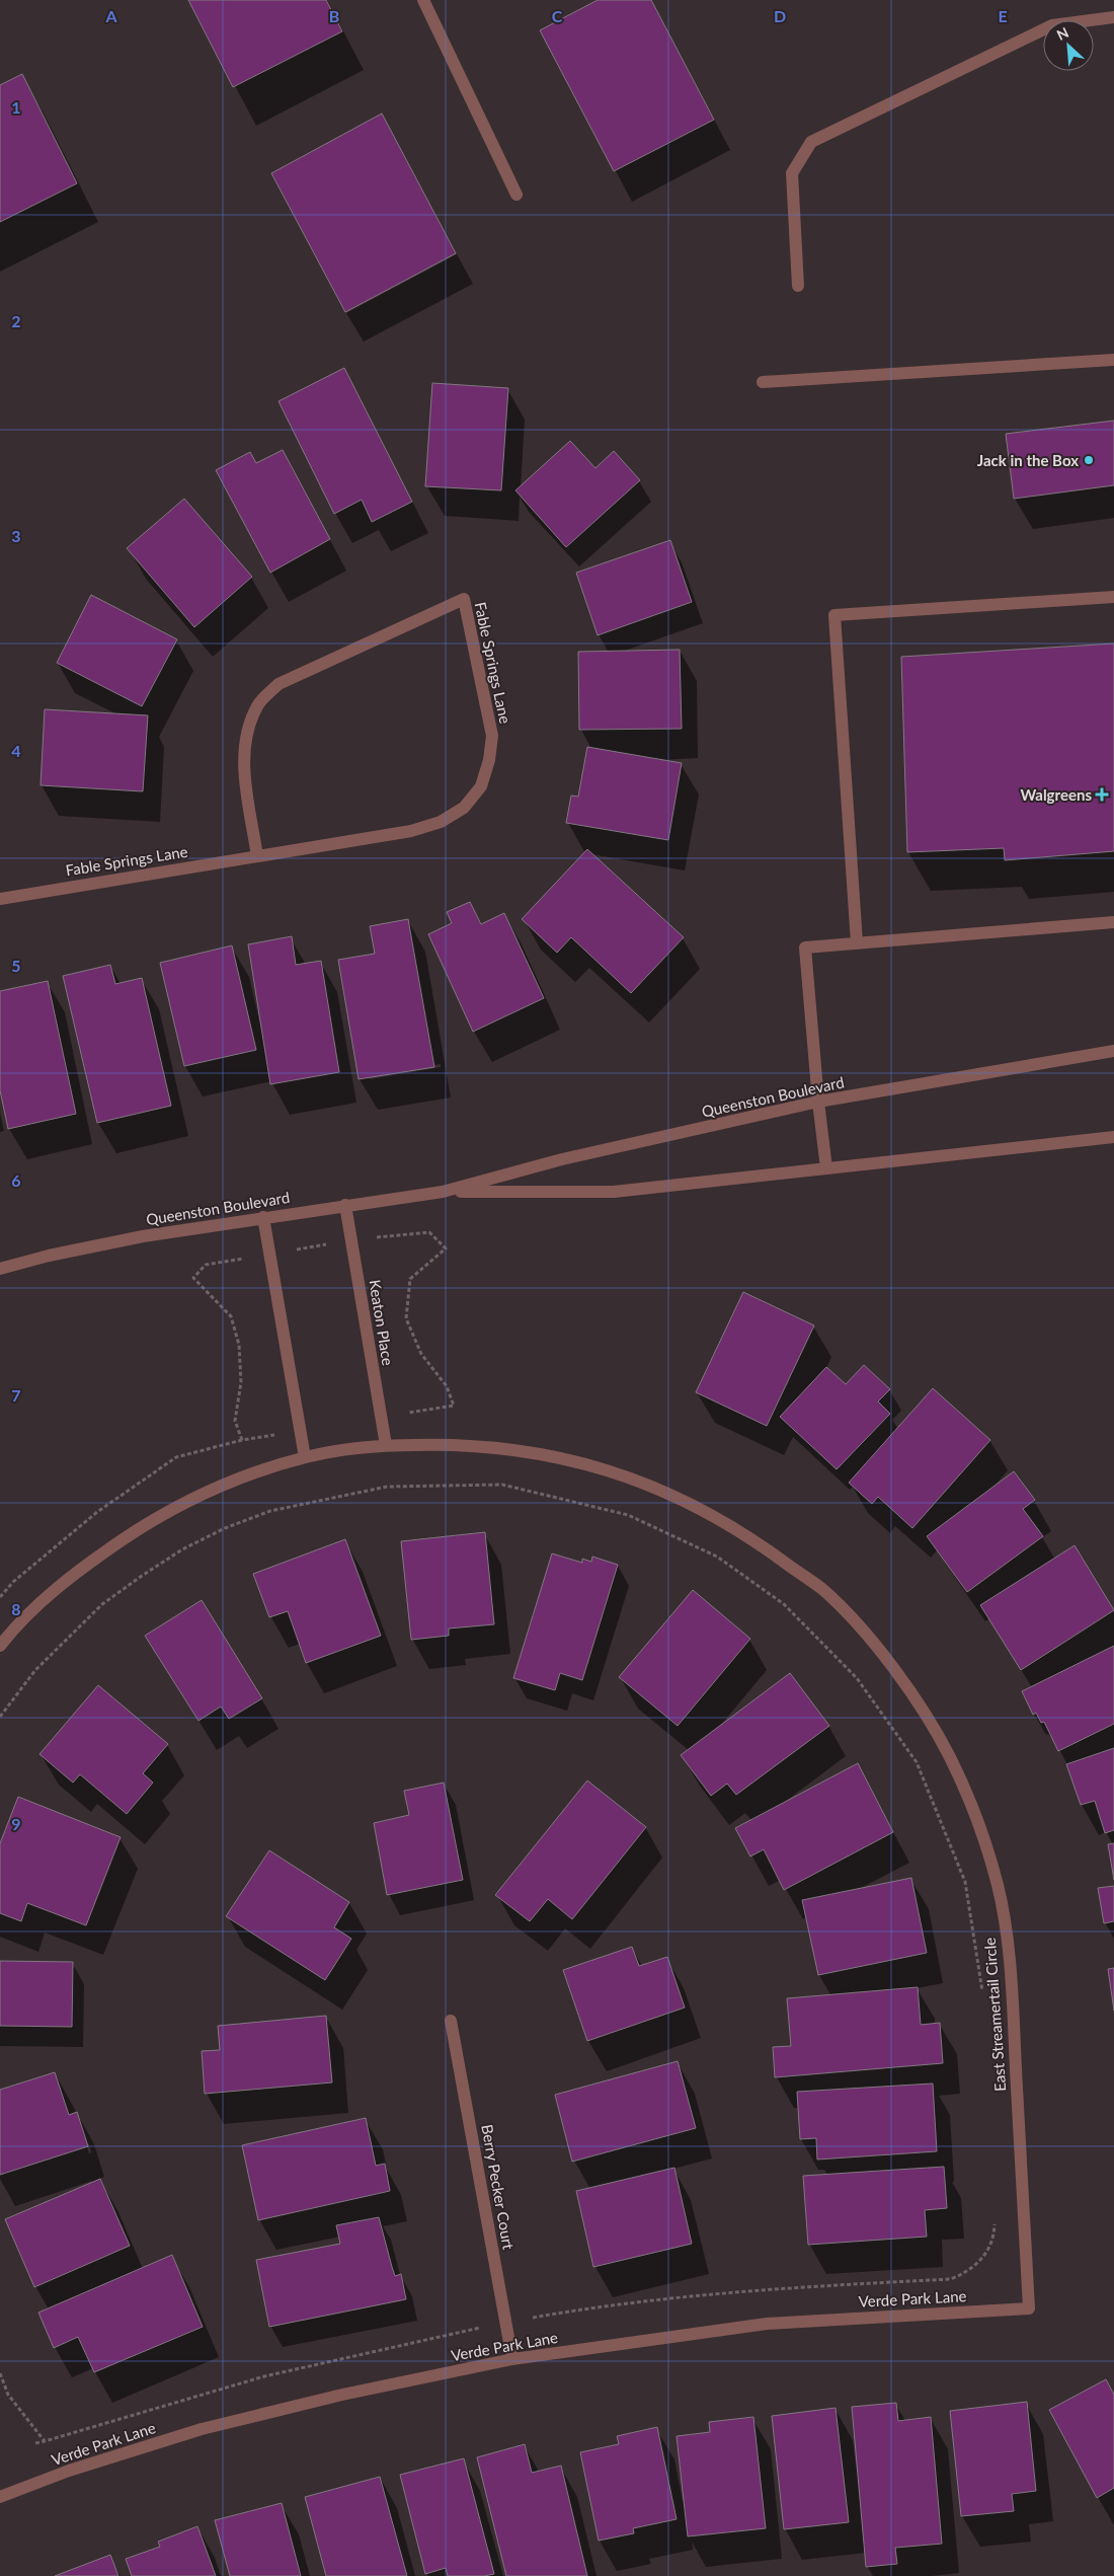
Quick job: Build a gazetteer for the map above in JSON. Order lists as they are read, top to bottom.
{
  "streets": {
    "street": [
      "Fable Springs Lane",
      "Queenston Boulevard",
      "Keaton Place",
      "East Streamertail Circle",
      "Berry Pecker Court",
      "Verde Park Lane"
    ]
  },
  "crossings": [
    ["Queenston Boulevard", "Keaton Place"],
    ["Keaton Place", "East Streamertail Circle"],
    ["East Streamertail Circle", "Verde Park Lane"],
    ["Berry Pecker Court", "Verde Park Lane"]
  ],
  "places": {
    "other": ["Jack in the Box"],
    "health": ["Walgreens"]
  },
  "north": "top left",
  "grid": {
    "columns": [
      "A",
      "B",
      "C",
      "D",
      "E"
    ],
    "rows": [
      "1",
      "2",
      "3",
      "4",
      "5",
      "6",
      "7",
      "8",
      "9"
    ]
  }
}
